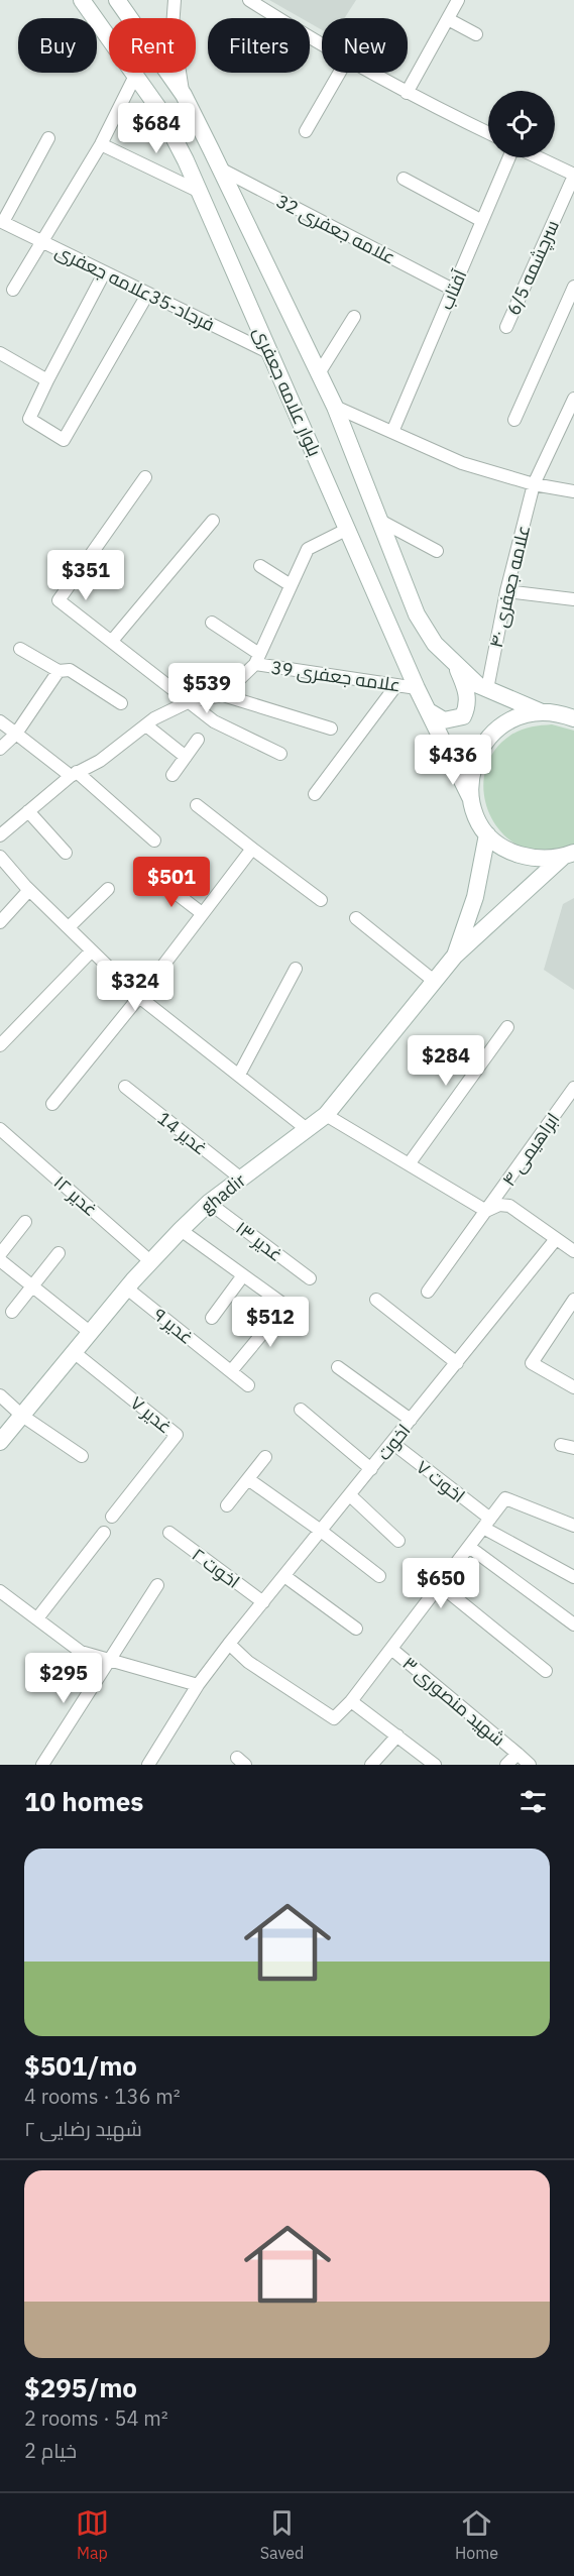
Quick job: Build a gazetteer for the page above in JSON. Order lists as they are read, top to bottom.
{
  "streets": {
    "main road": ["بلوار علامه جعفری", "ghadir"],
    "street": [
      "علامه جعفری 32",
      "سرچشمه 6/5",
      "فرجاد-35علامه جعفری",
      "آفتاب",
      "علامه جعفری ۴۰",
      "علامه جعفری 39",
      "غدیر 14",
      "ابراهیمی ۴",
      "غدیر ۱۲",
      "غدیر ۱۳",
      "غدیر ۹",
      "غدیر ۷",
      "اخوت",
      "اخوت ۷",
      "اخوت ۲",
      "شهید منصوری ۳"
    ]
  },
  "crossings": [
    ["علامه جعفری 32", "آفتاب"],
    ["علامه جعفری 32", "بلوار علامه جعفری"],
    ["فرجاد-35علامه جعفری", "بلوار علامه جعفری"],
    ["بلوار علامه جعفری", "علامه جعفری ۴۰"],
    ["بلوار علامه جعفری", "علامه جعفری 39"],
    ["غدیر 14", "ghadir"],
    ["ghadir", "غدیر ۱۲"],
    ["ghadir", "غدیر ۱۳"],
    ["ghadir", "غدیر ۹"],
    ["ghadir", "غدیر ۷"],
    ["اخوت", "اخوت ۷"],
    ["اخوت", "اخوت ۲"]
  ],
  "page": {
    "chip": [
      "Buy",
      "Rent",
      "Filters",
      "New"
    ],
    "price": [
      "$684",
      "$351",
      "$539",
      "$436",
      "$501",
      "$324",
      "$284",
      "$512",
      "$650",
      "$295"
    ],
    "heading": "10 homes",
    "list": [
      {
        "name": "$501/mo",
        "note": "4 rooms · 136 m² · شهید رضایی ۲"
      },
      {
        "name": "$295/mo",
        "note": "2 rooms · 54 m² · 2 خیام"
      }
    ],
    "tabs": ["Map", "Saved", "Home"]
  }
}
